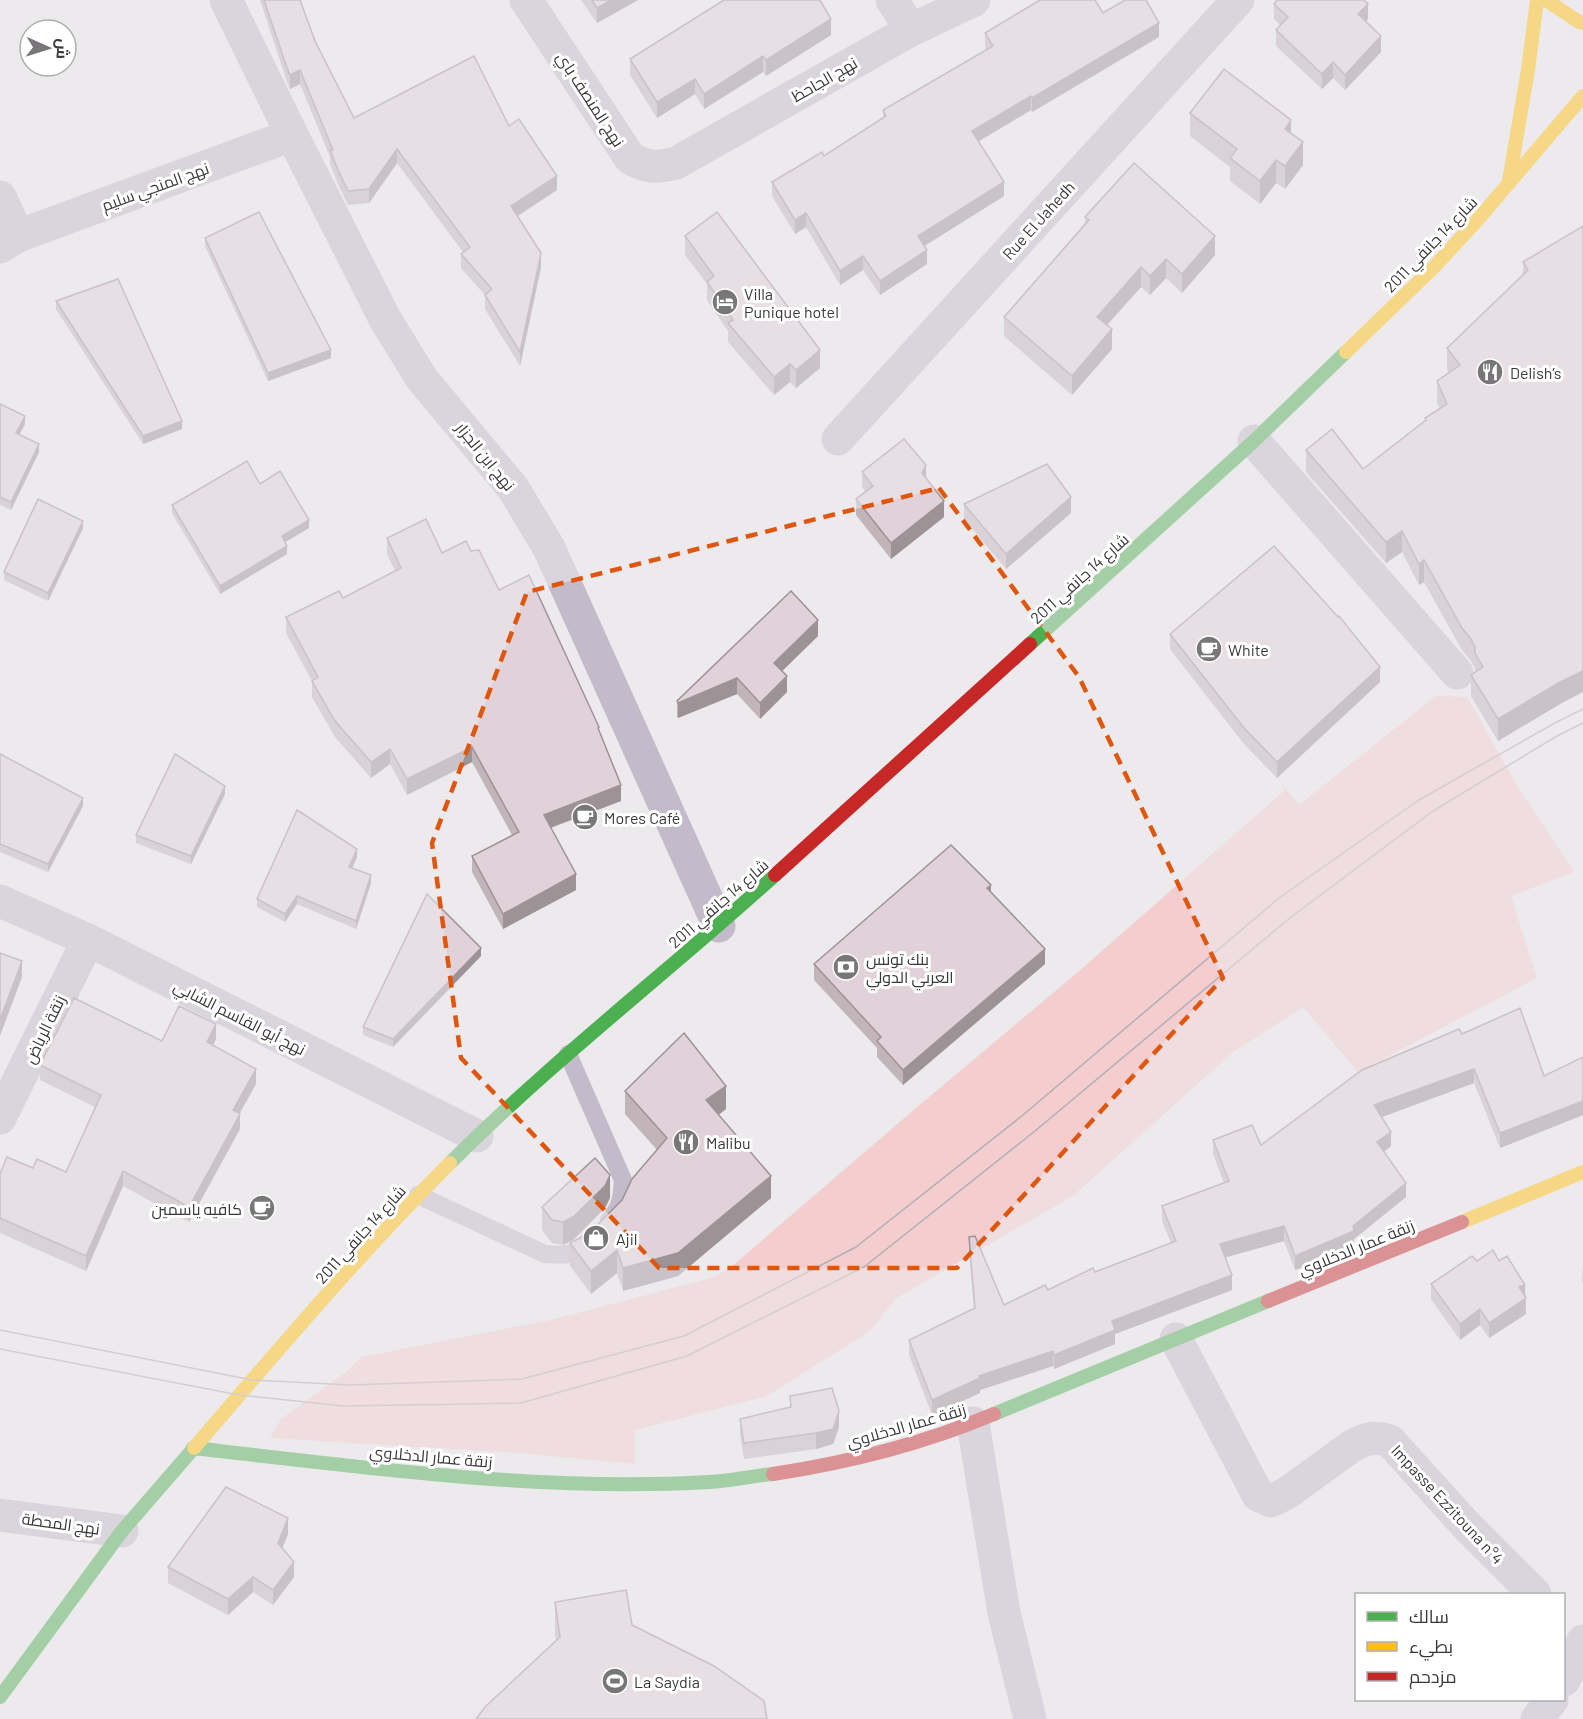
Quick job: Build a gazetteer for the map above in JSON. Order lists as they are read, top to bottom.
{
  "streets": {
    "main road": ["شارع 14 جانفي 2011", "زنقة عمار الدخلاوي"],
    "street": [
      "نهج الجاحظ",
      "نهج المنصف باي",
      "نهج المنجي سليم",
      "Rue El Jahedh",
      "نهج ابن الجزار",
      "نهج أبو القاسم الشابي",
      "زنقة الرياض",
      "Impasse Ezzitouna n°4",
      "نهج المحطة"
    ]
  },
  "crossings": [
    ["نهج الجاحظ", "نهج المنصف باي"],
    ["نهج المنجي سليم", "نهج ابن الجزار"],
    ["شارع 14 جانفي 2011", "نهج ابن الجزار"],
    ["شارع 14 جانفي 2011", "نهج أبو القاسم الشابي"],
    ["شارع 14 جانفي 2011", "زنقة عمار الدخلاوي"],
    ["شارع 14 جانفي 2011", "نهج المحطة"],
    ["نهج أبو القاسم الشابي", "زنقة الرياض"],
    ["زنقة عمار الدخلاوي", "Impasse Ezzitouna n°4"]
  ],
  "places": {
    "hotel": ["Villa Punique hotel"],
    "restaurant": ["Delish’s", "Malibu"],
    "cafe": ["White", "Mores Café", "كافيه ياسمين"],
    "bank": ["بنك تونس العربي الدولي"],
    "shop": ["Ajil"],
    "sports": ["La Saydia"]
  },
  "legend": ["سالك", "بطيء", "مزدحم"],
  "north": "right"
}
